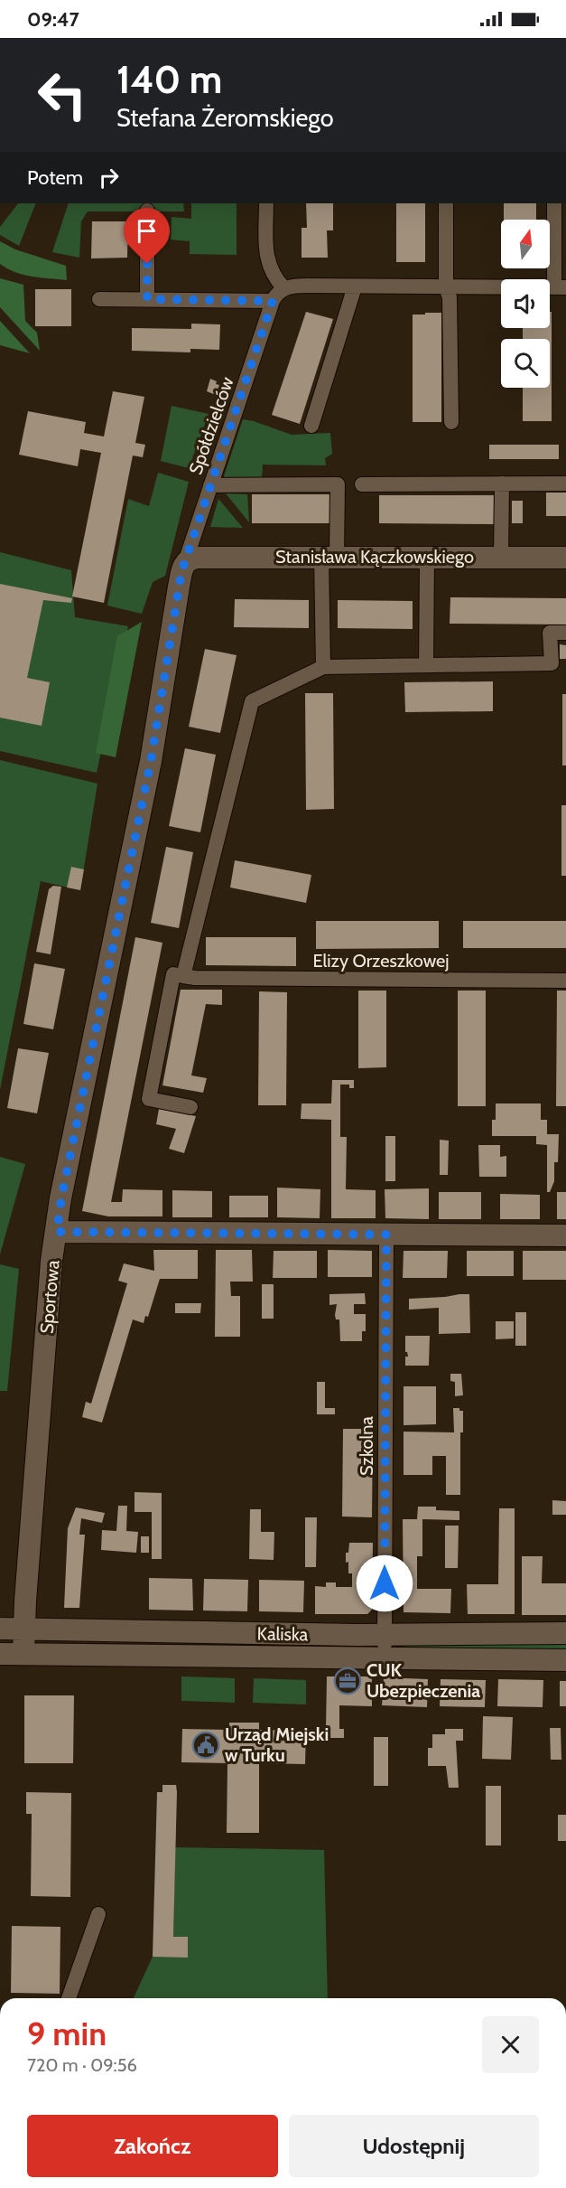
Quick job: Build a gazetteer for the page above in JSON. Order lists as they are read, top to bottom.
{
  "streets": {
    "street": [
      "Spółdzielców",
      "Stanisława Kączkowskiego",
      "Elizy Orzeszkowej",
      "Sportowa",
      "Szkolna",
      "Kaliska"
    ]
  },
  "crossings": [
    ["Spółdzielców", "Stanisława Kączkowskiego"],
    ["Spółdzielców", "Sportowa"],
    ["Stanisława Kączkowskiego", "Sportowa"],
    ["Sportowa", "Kaliska"],
    ["Szkolna", "Kaliska"]
  ],
  "places": {
    "office": ["CUK Ubezpieczenia"],
    "public building": ["Urząd Miejski w Turku"]
  },
  "north": "top",
  "page": {
    "status": "09:47",
    "turn": ["140 m", "Stefana Żeromskiego"],
    "then": "Potem",
    "heading": ["9 min", "720 m · 09:56"],
    "buttons": ["Zakończ", "Udostępnij"]
  }
}
